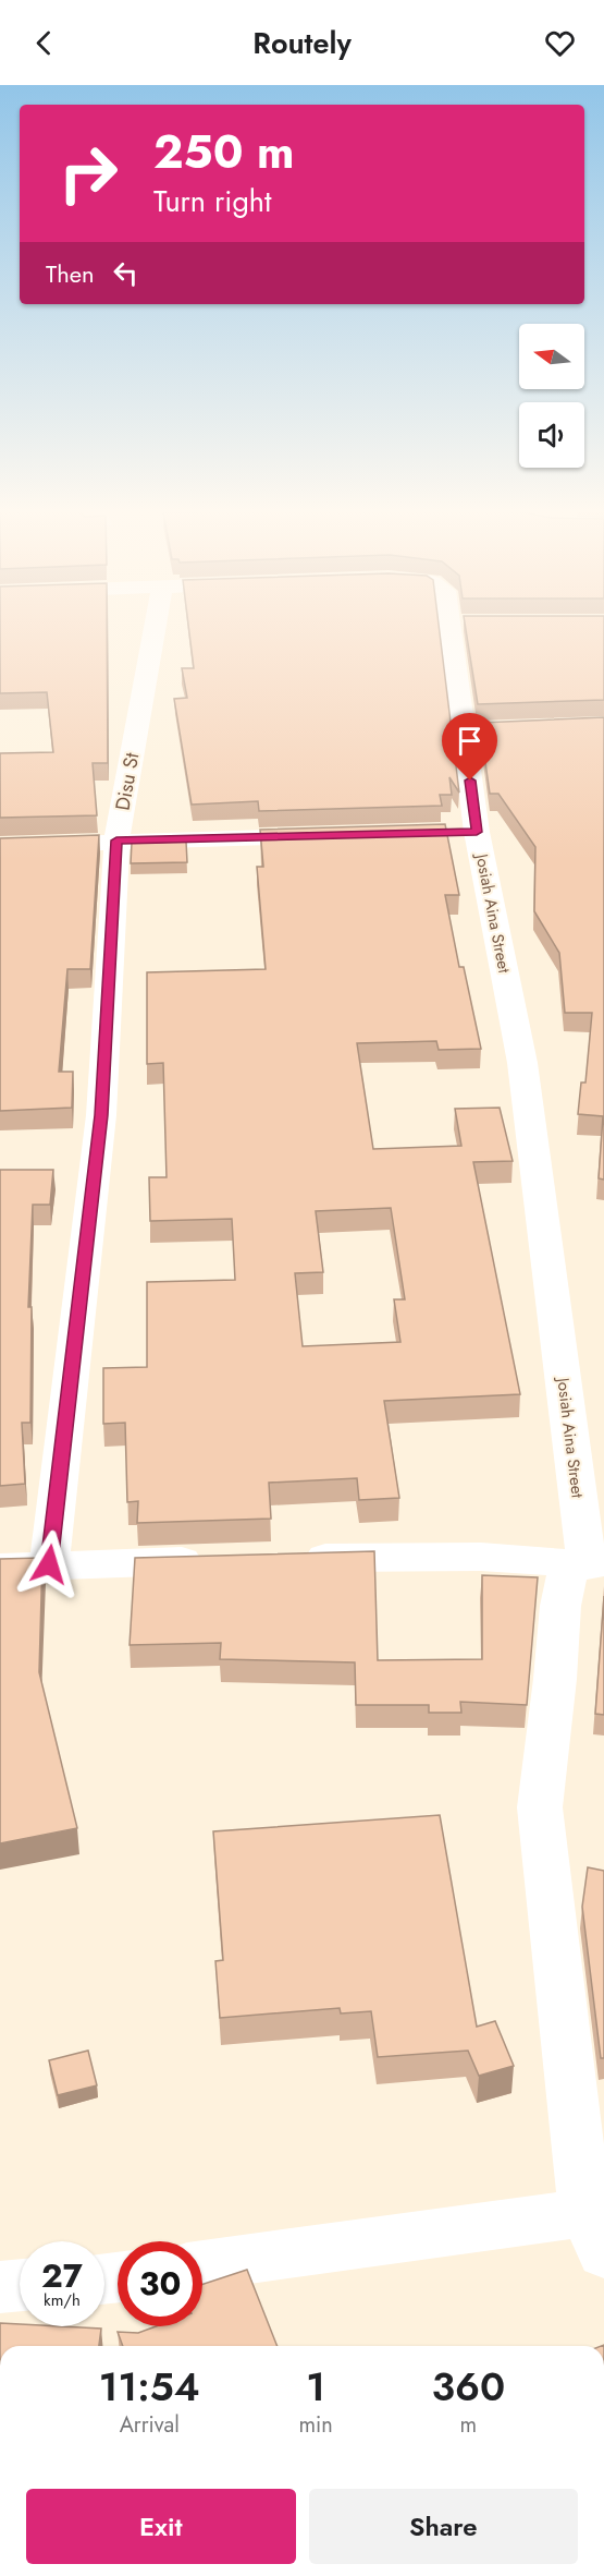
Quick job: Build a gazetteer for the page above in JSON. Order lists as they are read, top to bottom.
{
  "streets": {
    "street": ["Disu St", "Josiah Aina Street"]
  },
  "north": "left",
  "page": {
    "header": "Routely",
    "turn": ["250 m", "Turn right"],
    "then": "Then",
    "speed": "27 km/h",
    "limit": "30",
    "eta": [
      "11:54",
      "Arrival",
      "1",
      "min",
      "360",
      "m"
    ],
    "buttons": ["Exit", "Share"]
  }
}
